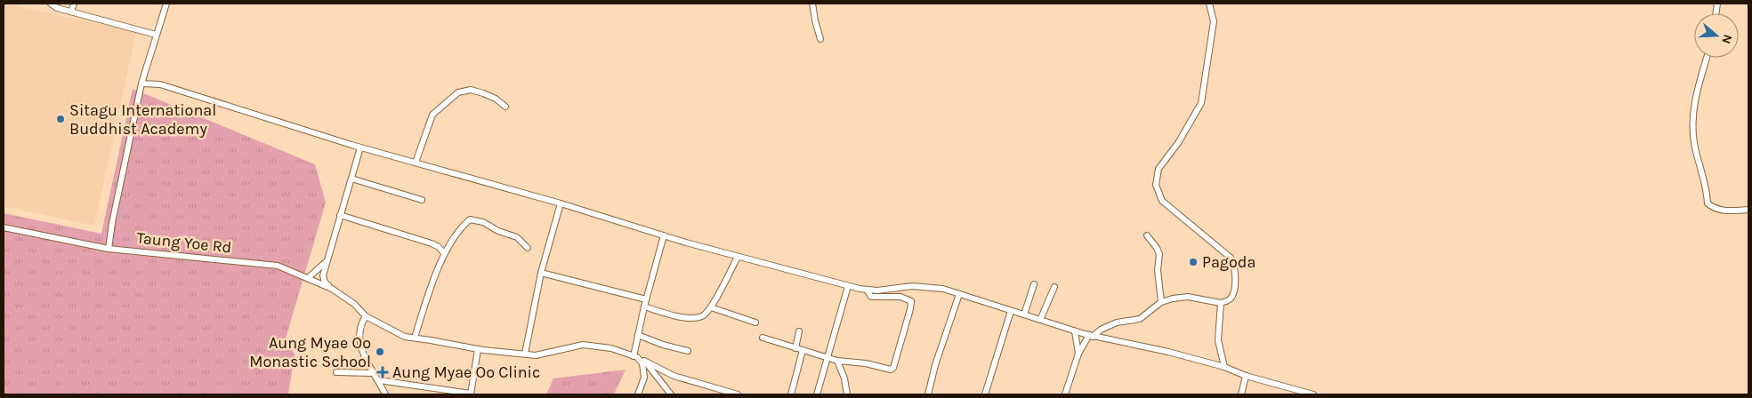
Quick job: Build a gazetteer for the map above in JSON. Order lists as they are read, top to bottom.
{
  "streets": {
    "street": ["Taung Yoe Rd"]
  },
  "places": {
    "other": ["Sitagu International Buddhist Academy", "Pagoda", "Aung Myae Oo Monastic School"],
    "health": ["Aung Myae Oo Clinic"]
  },
  "north": "right"
}
